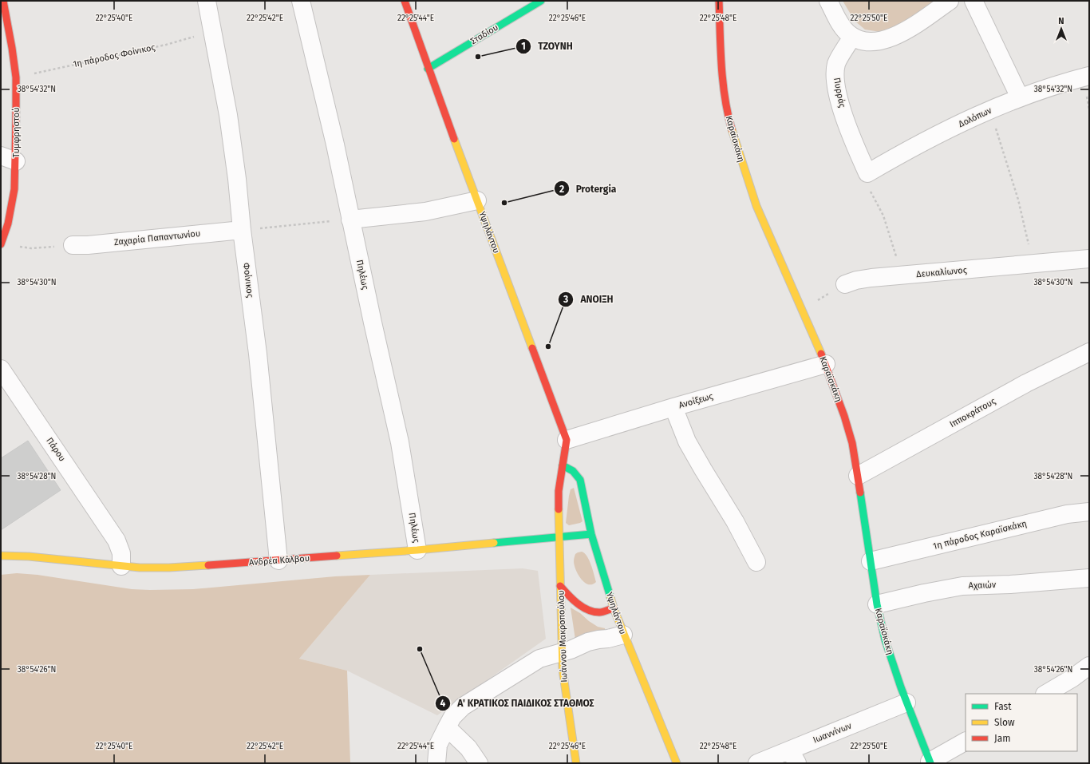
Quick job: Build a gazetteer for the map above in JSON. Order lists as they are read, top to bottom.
{
  "streets": {
    "main road": [
      "Σταδίου",
      "Τυμφρηστού",
      "Καραϊσκάκη",
      "Υψηλάντου",
      "Ανδρέα Κάλβου",
      "Ιωάννου Μακροπούλου"
    ],
    "street": [
      "Πυρράς",
      "Δολόπων",
      "Ζαχαρία Παπαντωνίου",
      "Δευκαλίωνος",
      "Πηλέως",
      "Φοίνικος",
      "Ανοίξεως",
      "Ιπποκράτους",
      "Πάρου",
      "1η πάροδος Καραϊσκάκη",
      "Αχαιών",
      "Ιωαννίνων"
    ],
    "path": ["1η πάροδος Φοίνικος"]
  },
  "crossings": [
    ["Σταδίου", "Υψηλάντου"],
    ["1η πάροδος Φοίνικος", "Τυμφρηστού"],
    ["1η πάροδος Φοίνικος", "Φοίνικος"],
    ["Πυρράς", "Δολόπων"],
    ["Καραϊσκάκη", "Ανοίξεως"],
    ["Καραϊσκάκη", "Ιπποκράτους"],
    ["Καραϊσκάκη", "1η πάροδος Καραϊσκάκη"],
    ["Καραϊσκάκη", "Αχαιών"],
    ["Καραϊσκάκη", "Ιωαννίνων"],
    ["Υψηλάντου", "Ανοίξεως"],
    ["Υψηλάντου", "Ανδρέα Κάλβου"],
    ["Υψηλάντου", "Ιωάννου Μακροπούλου"],
    ["Ζαχαρία Παπαντωνίου", "Φοίνικος"],
    ["Πηλέως", "Ανδρέα Κάλβου"],
    ["Φοίνικος", "Ανδρέα Κάλβου"],
    ["Πάρου", "Ανδρέα Κάλβου"],
    ["Ανδρέα Κάλβου", "Ιωάννου Μακροπούλου"]
  ],
  "places": [
    "ΤΖΟΥΝΗ",
    "Protergia",
    "ΑΝΟΙΞΗ",
    "Α' ΚΡΑΤΙΚΟΣ ΠΑΙΔΙΚΟΣ ΣΤΑΘΜΟΣ"
  ],
  "legend": ["Fast", "Slow", "Jam"],
  "north": "top",
  "coordinates": [
    "22°25'40\"E",
    "22°25'42\"E",
    "22°25'44\"E",
    "22°25'46\"E",
    "22°25'48\"E",
    "22°25'50\"E",
    "38°54'32\"N",
    "38°54'30\"N",
    "38°54'28\"N",
    "38°54'26\"N"
  ]
}
